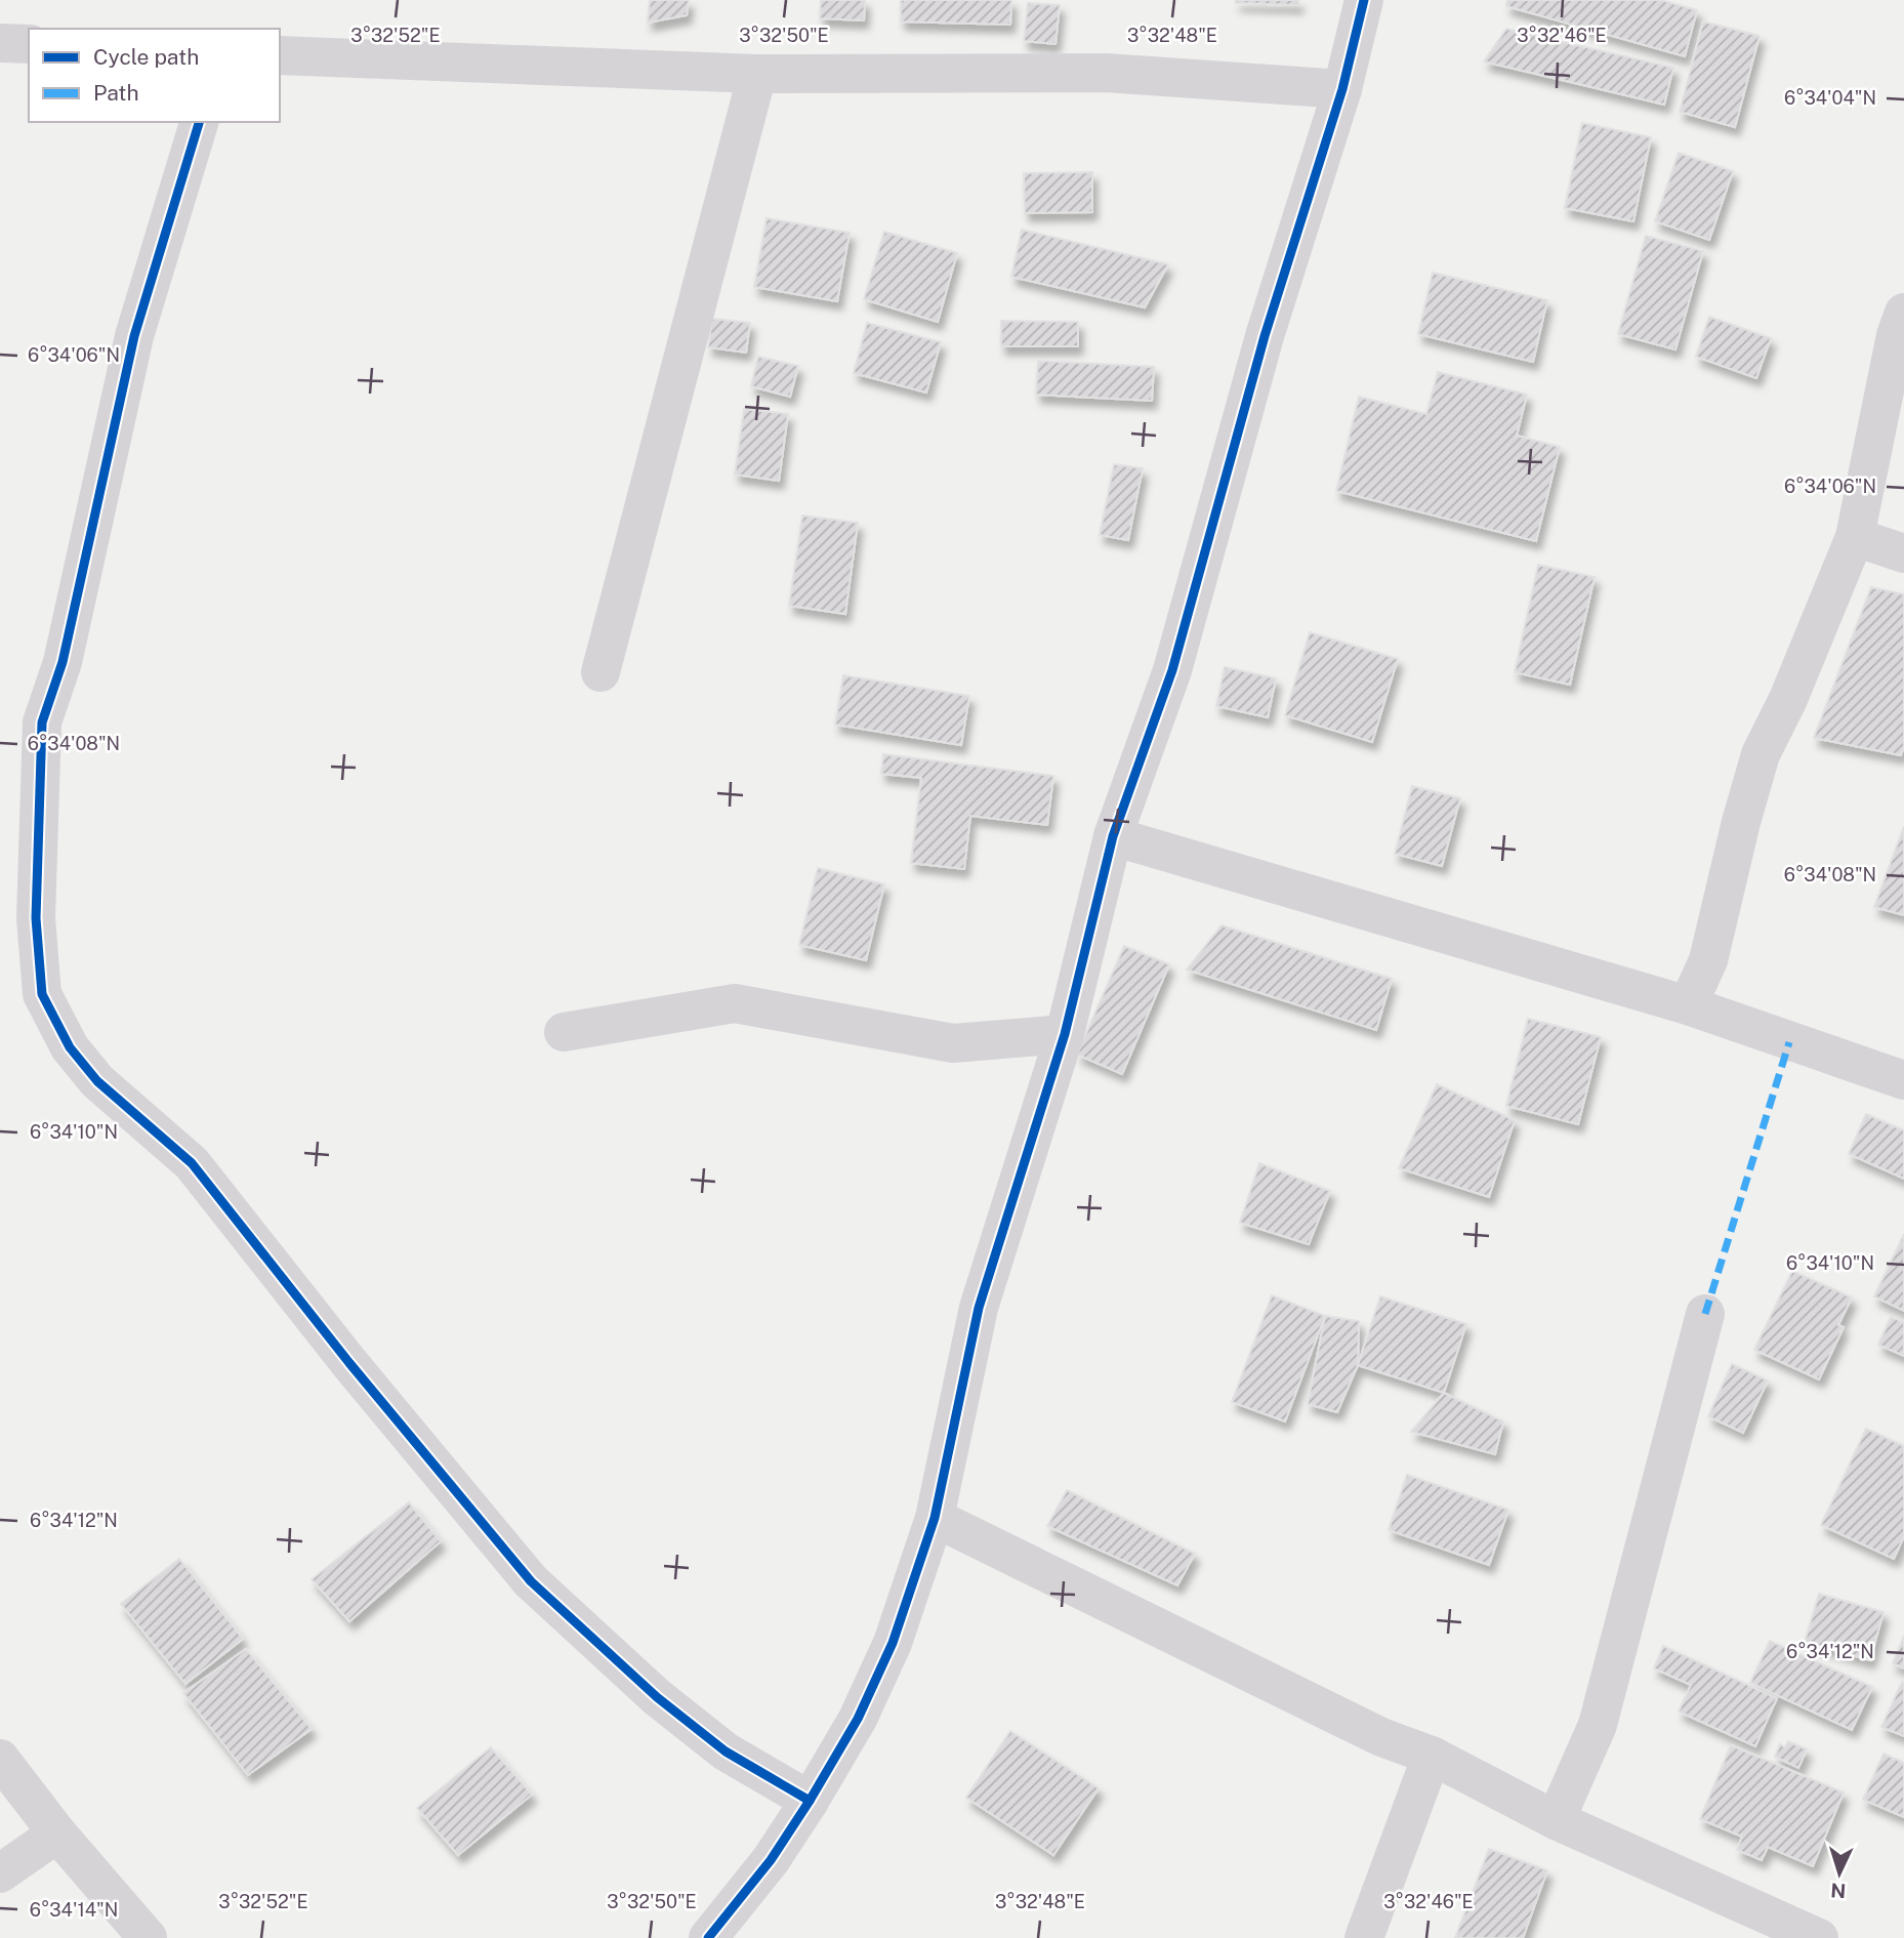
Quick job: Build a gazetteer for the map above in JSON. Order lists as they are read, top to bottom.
{
  "legend": ["Cycle path", "Path"],
  "north": "bottom",
  "coordinates": [
    "3°32'52\"E",
    "3°32'50\"E",
    "3°32'48\"E",
    "3°32'46\"E",
    "6°34'04\"N",
    "6°34'06\"N",
    "6°34'08\"N",
    "6°34'10\"N",
    "6°34'12\"N",
    "6°34'14\"N"
  ]
}
